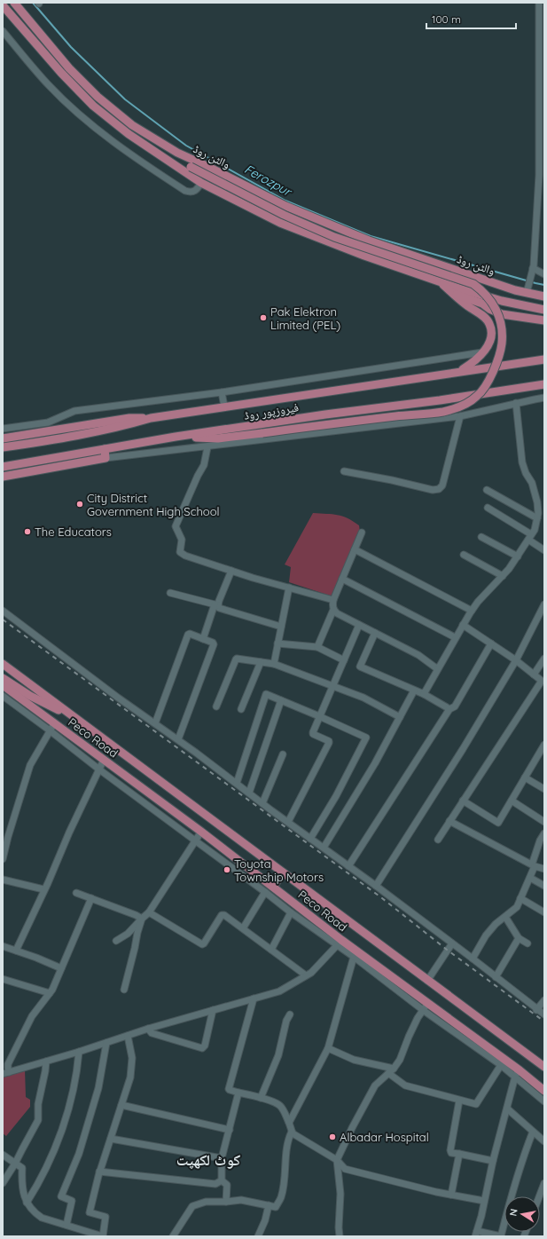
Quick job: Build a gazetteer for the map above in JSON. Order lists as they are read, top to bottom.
{
  "streets": {
    "main road": ["والٹن روڈ", "فیروزپور روڈ", "Peco Road"]
  },
  "districts": ["کوٹ لکھپت"],
  "water": ["Ferozpur"],
  "places": [
    "Pak Elektron Limited (PEL)",
    "City District Government High School",
    "The Educators",
    "Toyota Township Motors",
    "Albadar Hospital"
  ],
  "scale_bar": "100 m",
  "north": "left"
}
